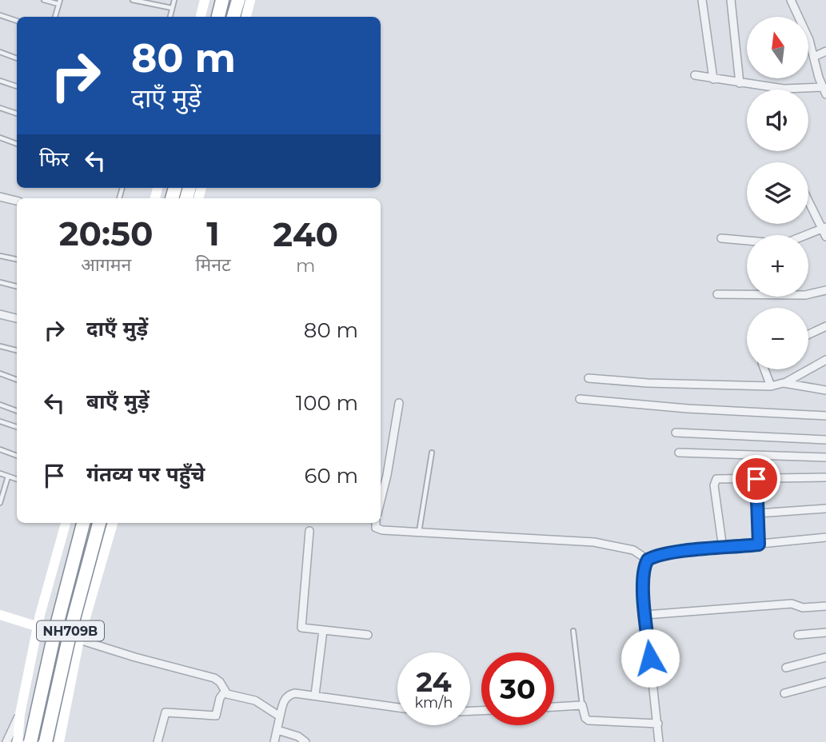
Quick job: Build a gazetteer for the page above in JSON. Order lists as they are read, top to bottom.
{
  "streets": {
    "highway": ["NH709B"]
  },
  "north": "top",
  "page": {
    "map_buttons": ["+", "−"],
    "turn": ["80 m", "दाएँ मुड़ें"],
    "then": "फिर",
    "eta": [
      "20:50",
      "आगमन",
      "1",
      "मिनट",
      "240",
      "m"
    ],
    "list": [
      {
        "name": "दाएँ मुड़ें",
        "value": "80 m"
      },
      {
        "name": "बाएँ मुड़ें",
        "value": "100 m"
      },
      {
        "name": "गंतव्य पर पहुँचे",
        "value": "60 m"
      }
    ],
    "speed": "24 km/h",
    "limit": "30"
  }
}
